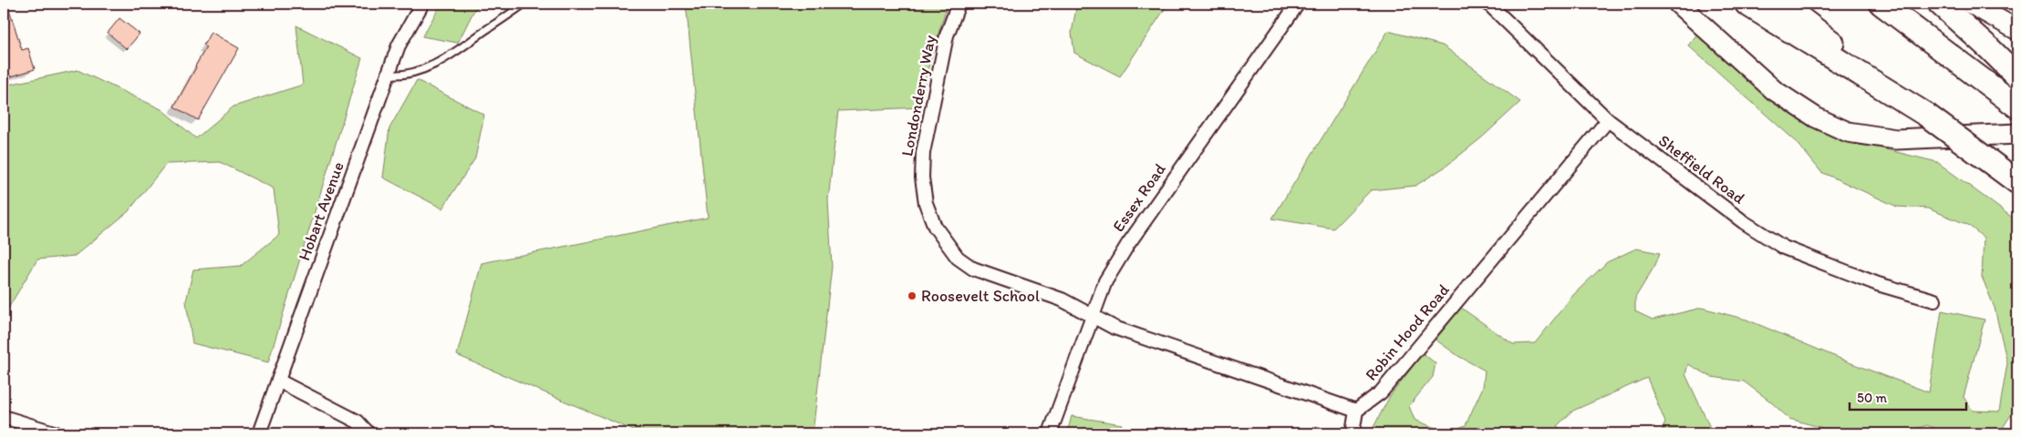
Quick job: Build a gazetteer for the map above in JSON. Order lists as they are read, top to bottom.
{
  "streets": {
    "street": [
      "Londonderry Way",
      "Sheffield Road",
      "Essex Road",
      "Hobart Avenue",
      "Robin Hood Road"
    ]
  },
  "crossings": [
    ["Londonderry Way", "Essex Road"],
    ["Sheffield Road", "Robin Hood Road"]
  ],
  "places": ["Roosevelt School"],
  "scale_bar": "50 m"
}
